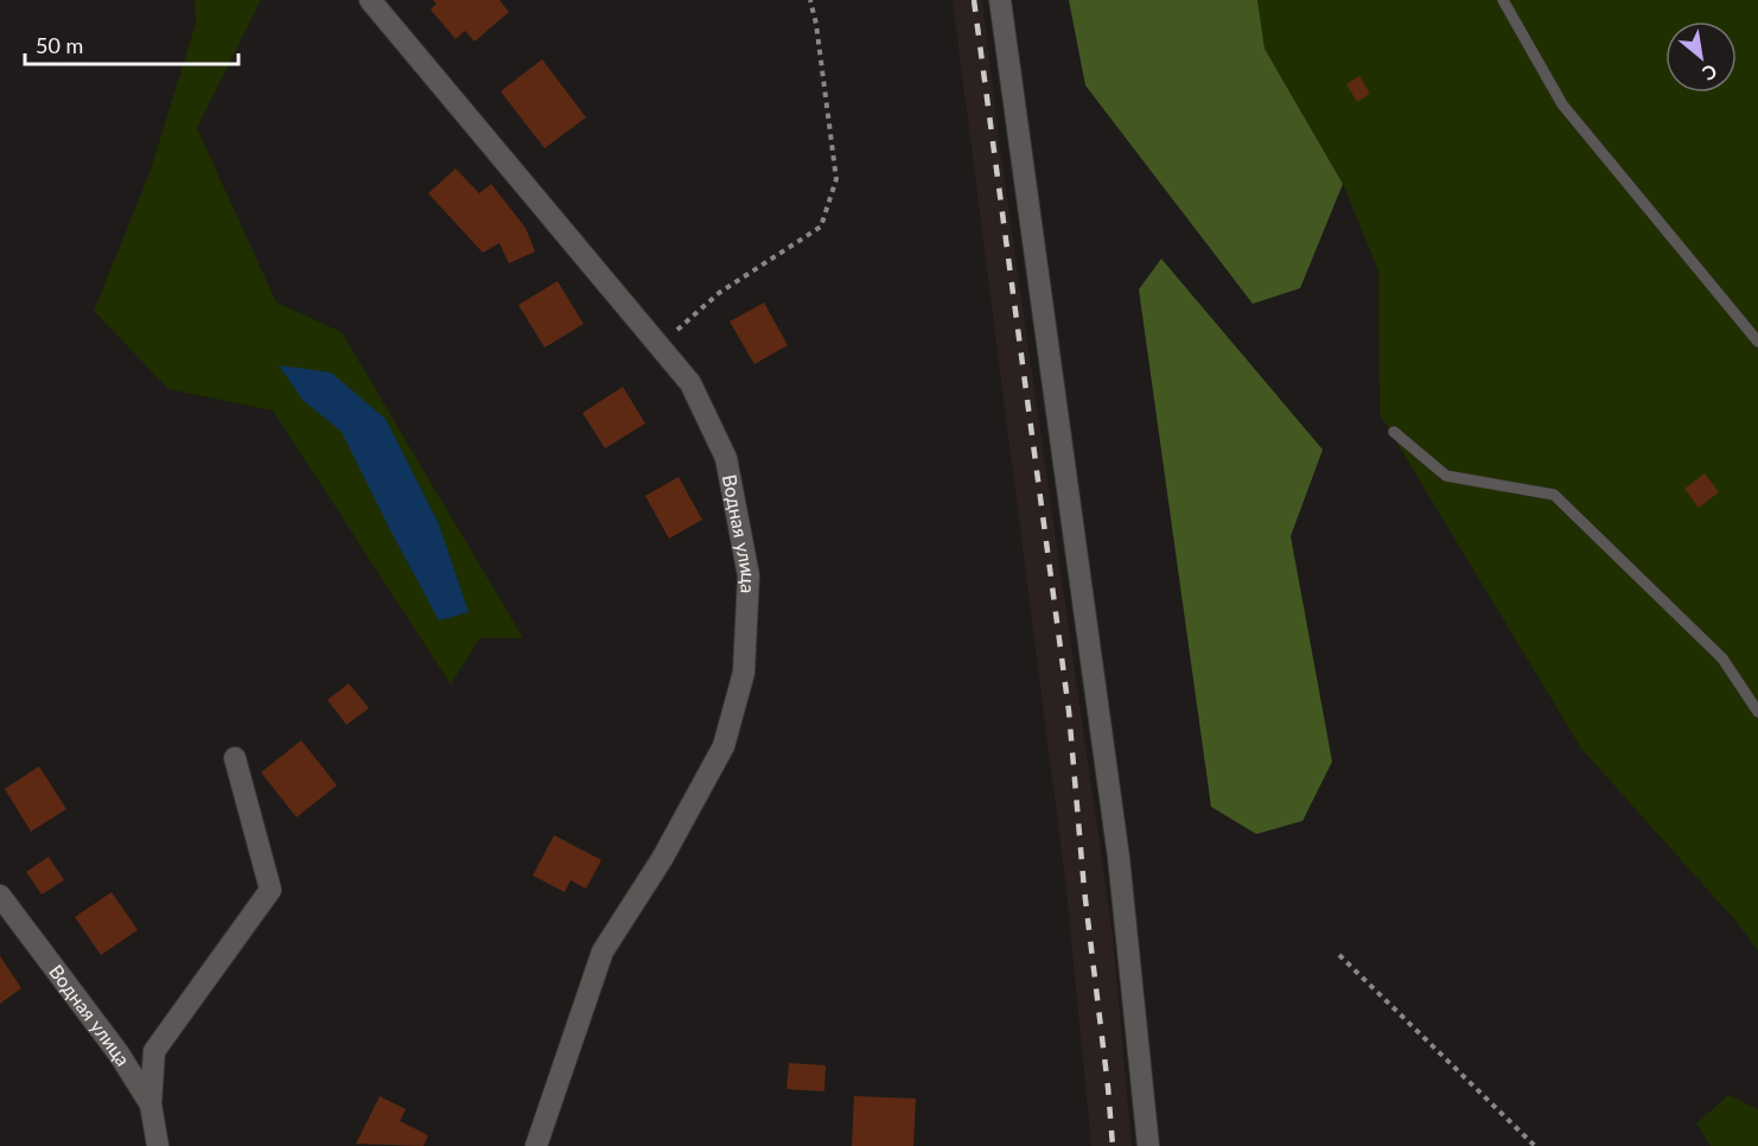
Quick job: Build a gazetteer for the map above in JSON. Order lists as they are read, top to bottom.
{
  "streets": {
    "street": ["Водная улица"]
  },
  "scale_bar": "50 m",
  "north": "bottom right"
}
